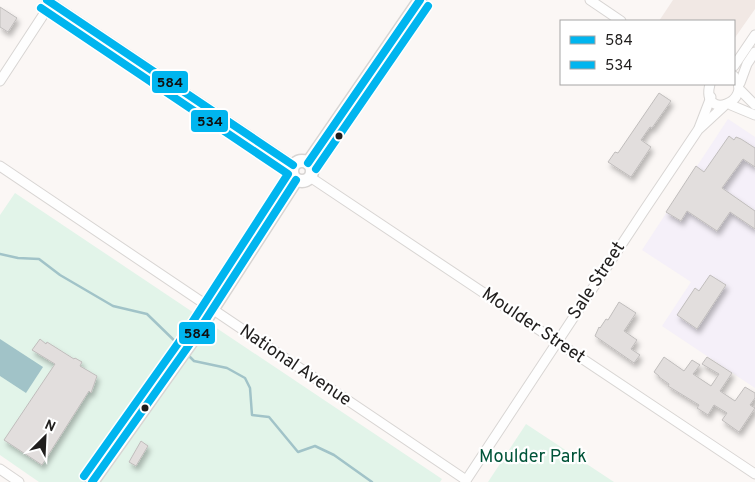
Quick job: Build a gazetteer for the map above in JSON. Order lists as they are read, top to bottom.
{
  "streets": {
    "street": ["Sale Street", "Moulder Street", "National Avenue"]
  },
  "crossings": [
    ["Sale Street", "Moulder Street"],
    ["Sale Street", "National Avenue"]
  ],
  "parks": ["Moulder Park"],
  "lines": ["transit line 584", "transit line 534"],
  "legend": ["584", "534"],
  "north": "top right"
}
